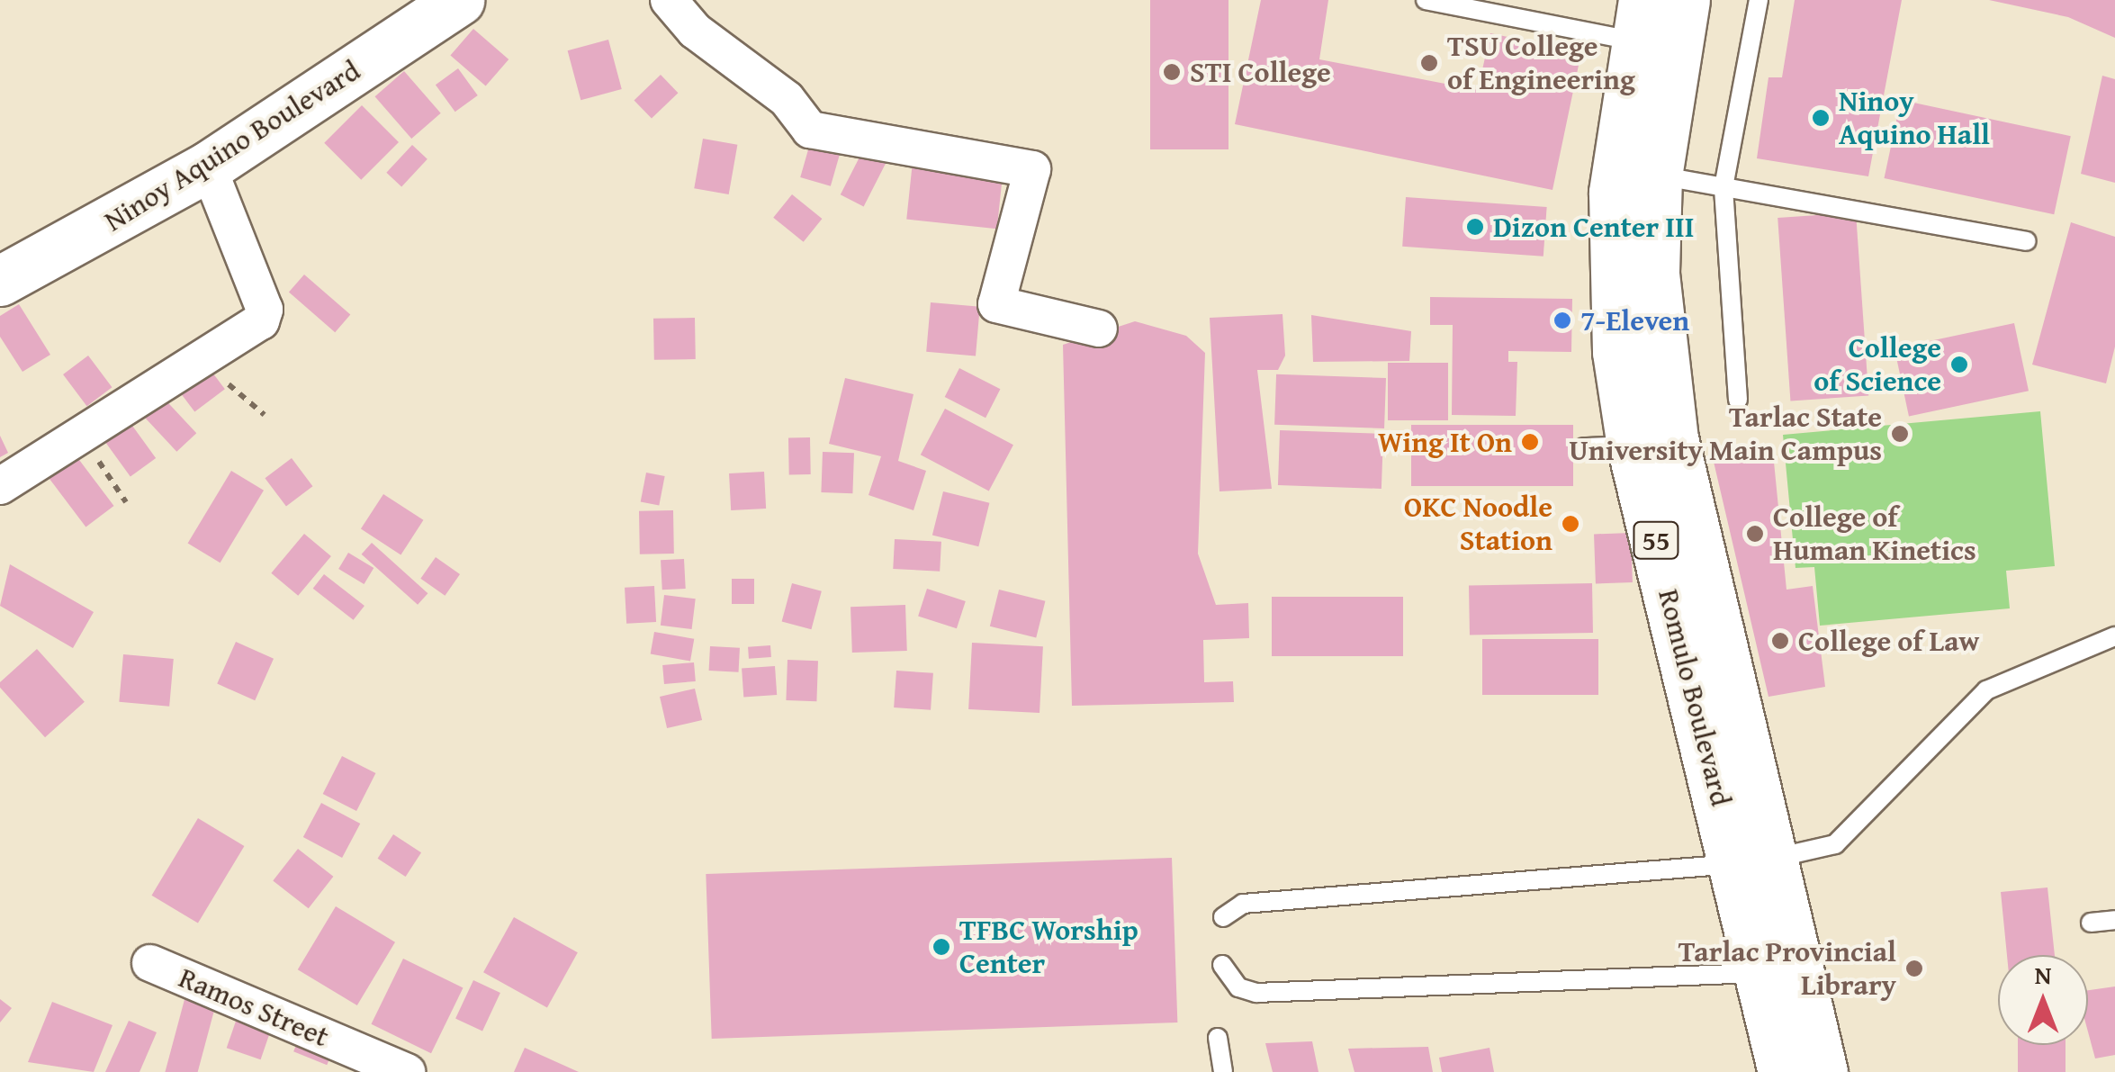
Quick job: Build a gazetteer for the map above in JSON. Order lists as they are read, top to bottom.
{
  "streets": {
    "main road": ["Ninoy Aquino Boulevard", "55", "Romulo Boulevard"],
    "street": ["Ramos Street"]
  },
  "places": [
    "TSU College of Engineering",
    "STI College",
    "Ninoy Aquino Hall",
    "Dizon Center III",
    "7-Eleven",
    "College of Science",
    "Tarlac State University Main Campus",
    "Wing It On",
    "OKC Noodle Station",
    "College of Human Kinetics",
    "College of Law",
    "TFBC Worship Center",
    "Tarlac Provincial Library"
  ],
  "north": "top"
}
